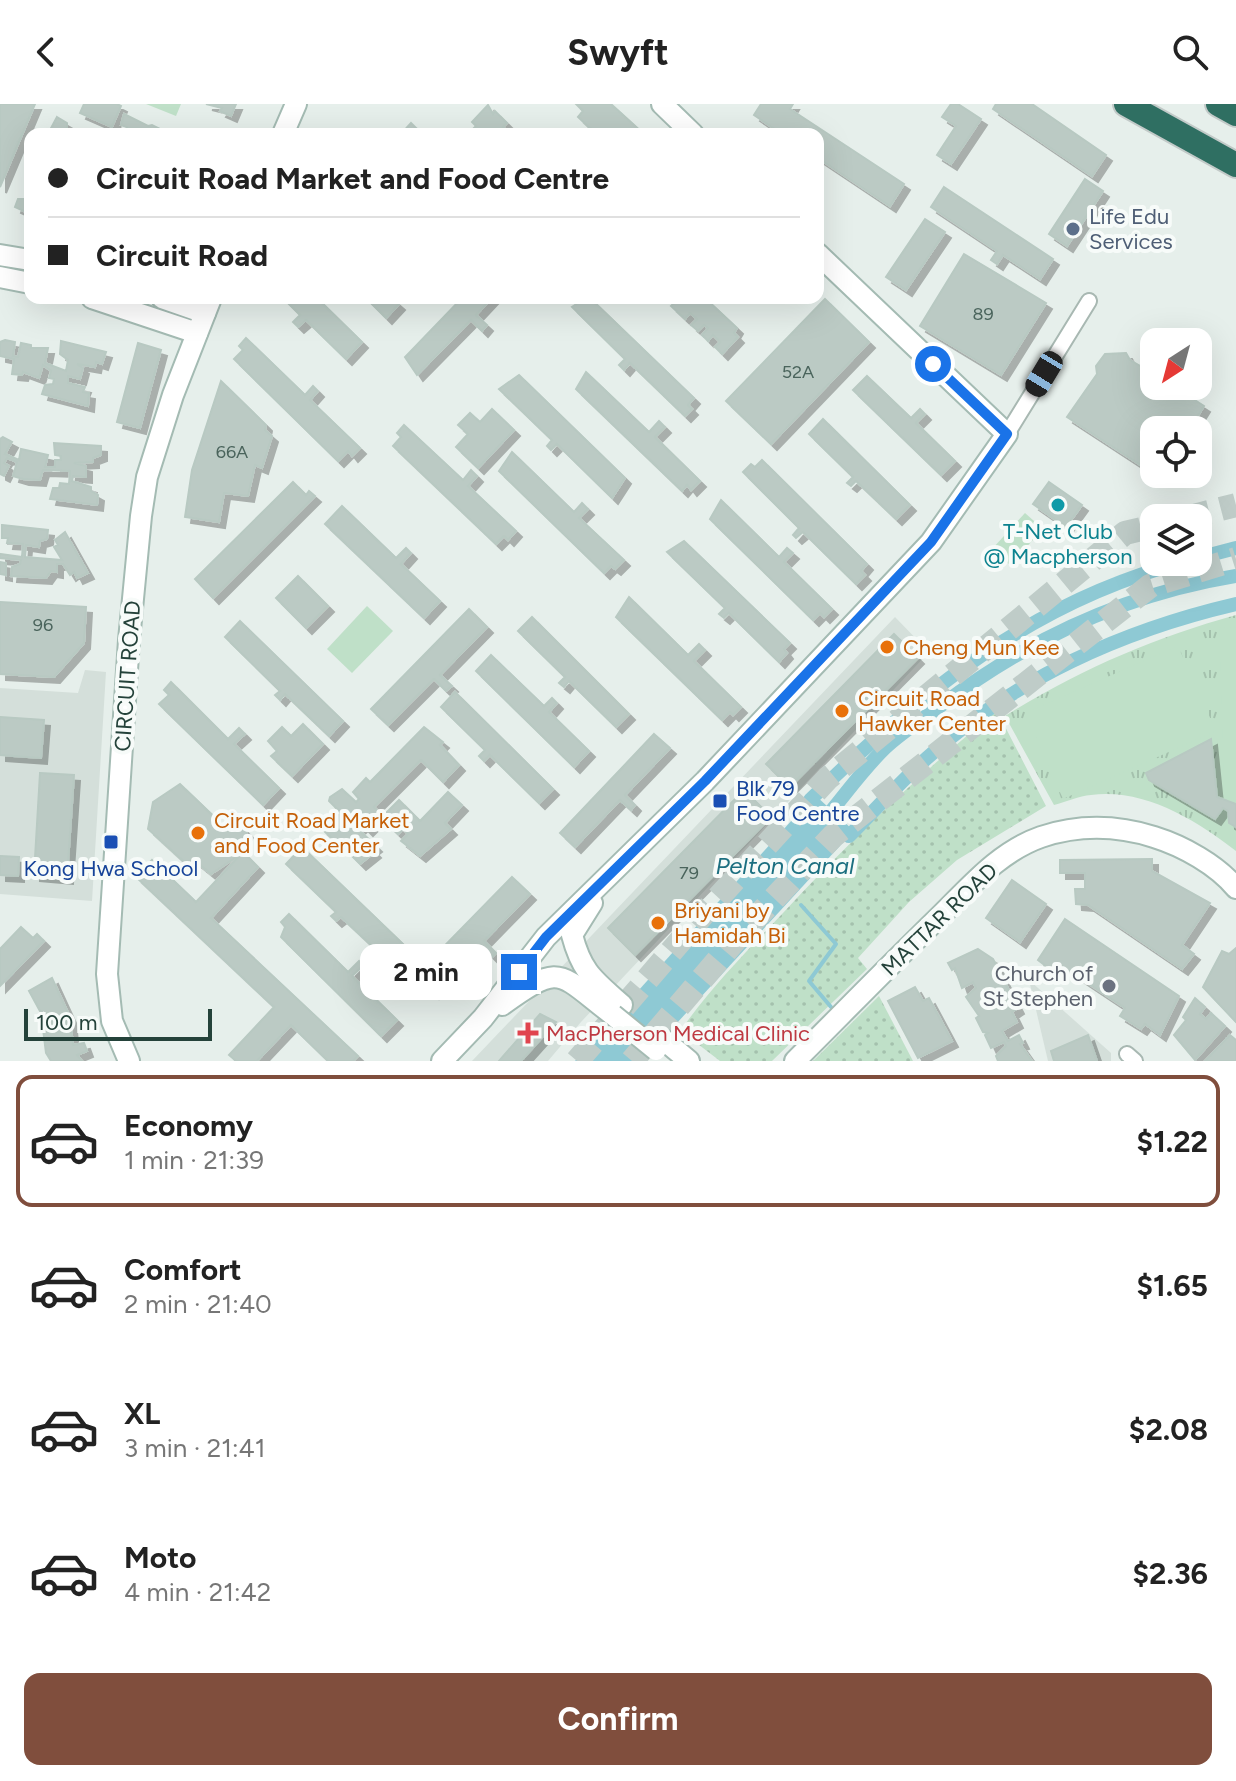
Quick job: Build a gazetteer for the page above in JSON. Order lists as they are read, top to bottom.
{
  "streets": {
    "street": ["CIRCUIT ROAD", "MATTAR ROAD"]
  },
  "water": ["Pelton Canal"],
  "places": {
    "other": [
      "Life Edu Services",
      "T-Net Club @ Macpherson",
      "Cheng Mun Kee",
      "Circuit Road Hawker Center",
      "Circuit Road Market and Food Center",
      "Briyani by Hamidah Bi",
      "Church of St Stephen"
    ],
    "transit": ["Blk 79 Food Centre", "Kong Hwa School"],
    "health": ["MacPherson Medical Clinic"]
  },
  "house_numbers": [
    "89",
    "52A",
    "66A",
    "96",
    "79"
  ],
  "scale_bar": "100 m",
  "north": "bottom left",
  "page": {
    "header": "Swyft",
    "banner": ["Circuit Road Market and Food Centre", "Circuit Road"],
    "bubble": "2 min",
    "scale": "100 m",
    "list": [
      {
        "name": "Economy",
        "note": "1 min · 21:39",
        "value": "$1.22"
      },
      {
        "name": "Comfort",
        "note": "2 min · 21:40",
        "value": "$1.65"
      },
      {
        "name": "XL",
        "note": "3 min · 21:41",
        "value": "$2.08"
      },
      {
        "name": "Moto",
        "note": "4 min · 21:42",
        "value": "$2.36"
      }
    ],
    "buttons": "Confirm"
  }
}
